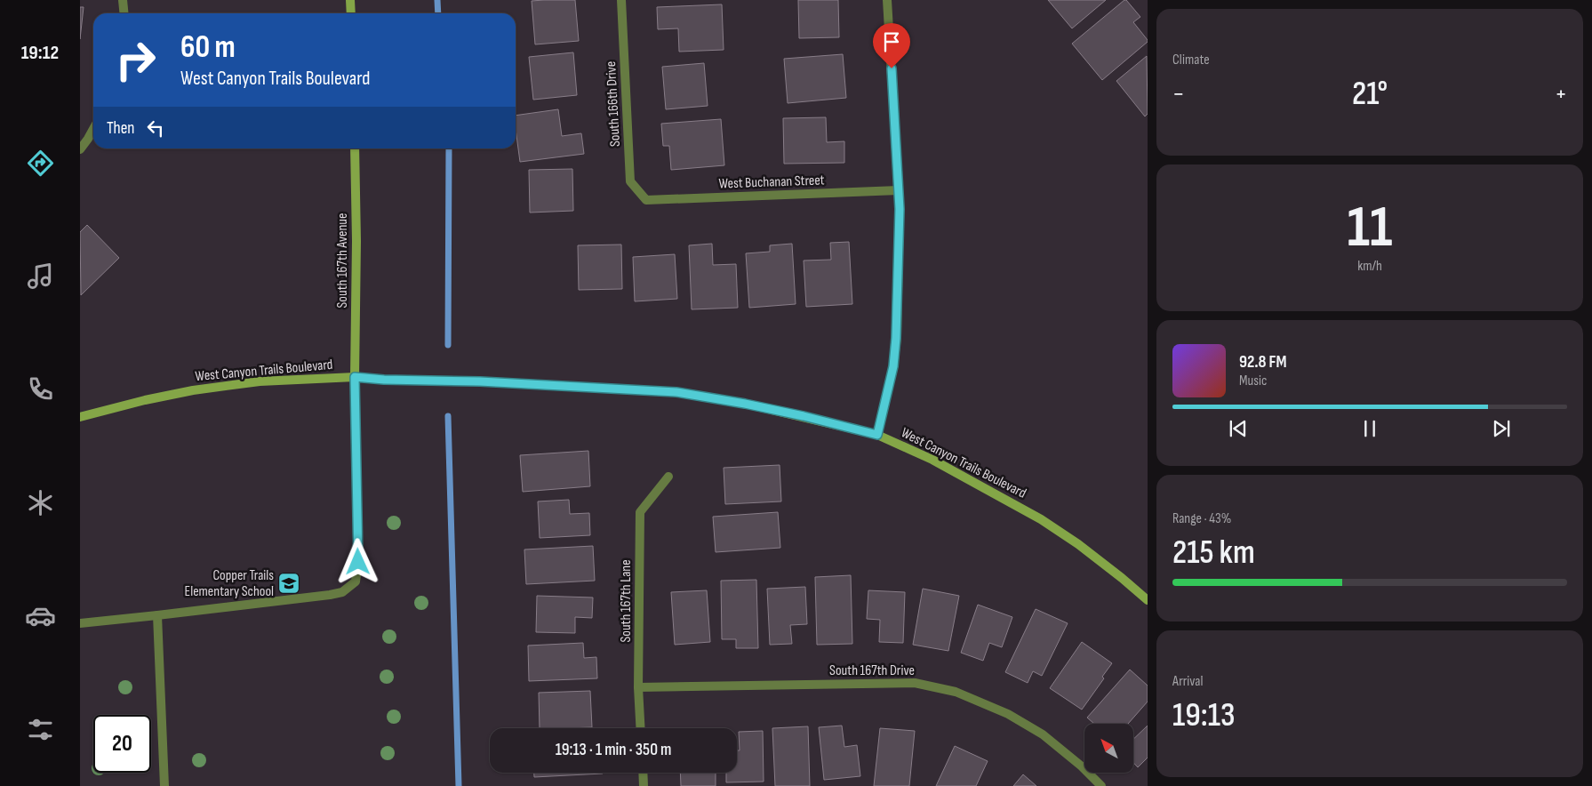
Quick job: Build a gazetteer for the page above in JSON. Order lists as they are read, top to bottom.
{
  "streets": {
    "street": [
      "South 166th Drive",
      "West Buchanan Street",
      "South 167th Avenue",
      "West Canyon Trails Boulevard",
      "South 167th Lane",
      "South 167th Drive"
    ]
  },
  "crossings": [
    ["South 166th Drive", "West Buchanan Street"],
    ["South 167th Avenue", "West Canyon Trails Boulevard"],
    ["South 167th Lane", "South 167th Drive"]
  ],
  "places": {
    "school or university": ["Copper Trails Elementary School"]
  },
  "north": "top left",
  "page": {
    "tabs": "19:12",
    "tile": [
      "Climate",
      ["11", "km/h"],
      ["Range · 43%", "215 km"],
      ["Arrival", "19:13"]
    ],
    "turn": ["60 m", "West Canyon Trails Boulevard"],
    "heat": ["−", "21°", "+"],
    "then": "Then",
    "song": ["92.8 FM", "Music"],
    "limit": "20",
    "trip": "19:13 · 1 min · 350 m"
  }
}
